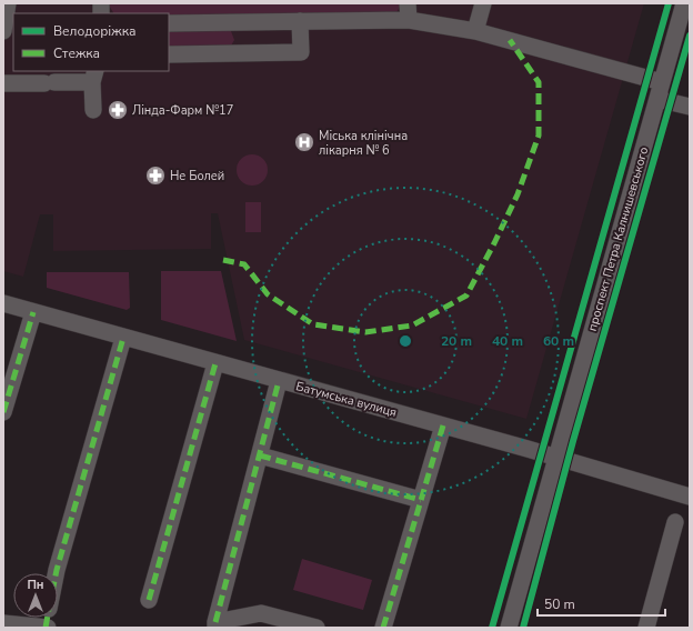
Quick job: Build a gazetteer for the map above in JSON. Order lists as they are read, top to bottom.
{
  "streets": {
    "street": ["проспект Петра Калнишевського", "Батумська вулиця"]
  },
  "crossings": [
    ["проспект Петра Калнишевського", "Батумська вулиця"]
  ],
  "places": {
    "pharmacy": ["Лінда-Фарм №17", "Не Болей"],
    "hospital": ["Міська клінічна лікарня № 6"]
  },
  "legend": ["Велодоріжка", "Стежка"],
  "scale_bar": "50 m",
  "north": "top",
  "rings": ["20 m", "40 m", "60 m"]
}
